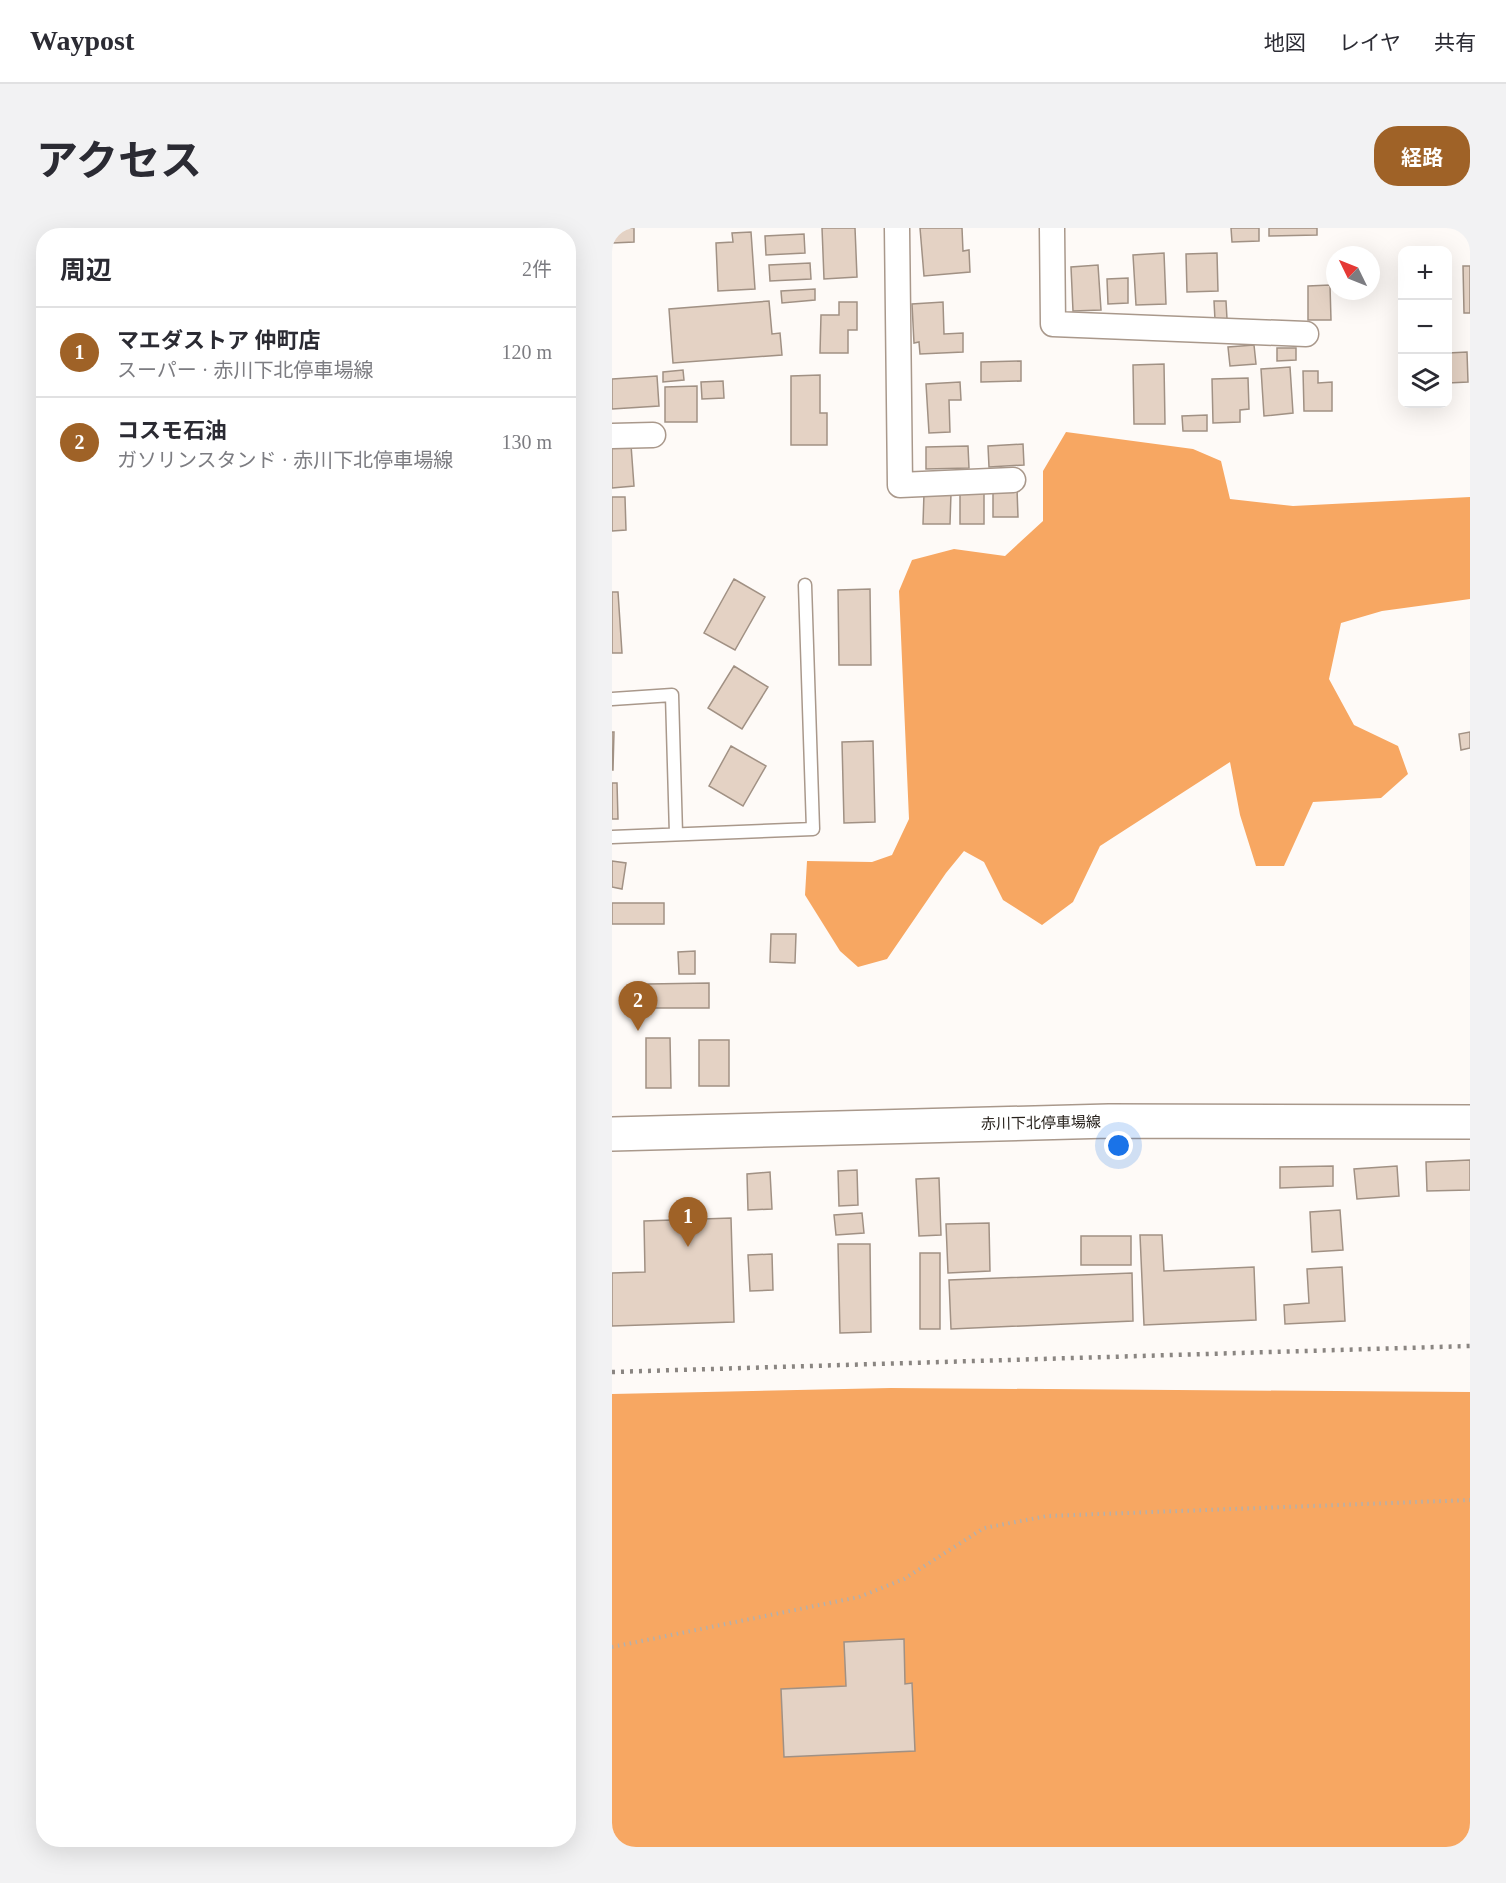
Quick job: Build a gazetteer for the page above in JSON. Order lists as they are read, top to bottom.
{
  "streets": {
    "main road": ["赤川下北停車場線"]
  },
  "north": "top left",
  "page": {
    "header": "Waypost",
    "nav": ["地図", "レイヤ", "共有"],
    "title": "アクセス",
    "buttons": "経路",
    "heading": ["周辺", "2件"],
    "map_buttons": ["+", "−"],
    "list": [
      {
        "mark": "1",
        "name": "マエダストア 仲町店",
        "note": "スーパー · 赤川下北停車場線",
        "value": "120 m"
      },
      {
        "mark": "2",
        "name": "コスモ石油",
        "note": "ガソリンスタンド · 赤川下北停車場線",
        "value": "130 m"
      }
    ],
    "pins": ["2", "1"]
  }
}
